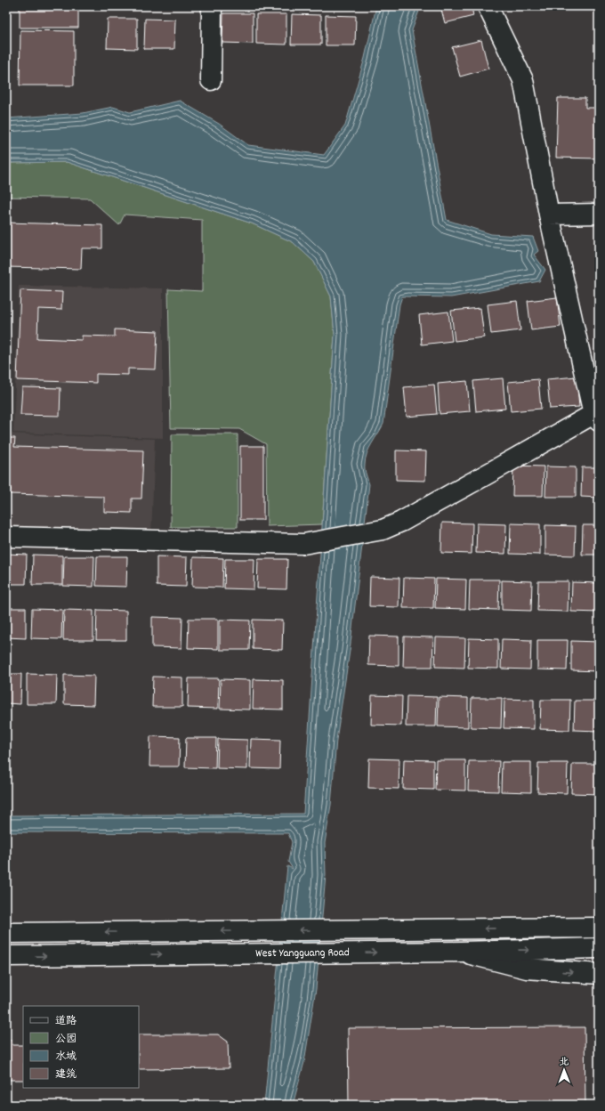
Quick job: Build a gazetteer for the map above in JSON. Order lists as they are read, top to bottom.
{
  "streets": {
    "main road": ["West Yangguang Road"]
  },
  "legend": [
    "道路",
    "公园",
    "水域",
    "建筑"
  ],
  "north": "top"
}
